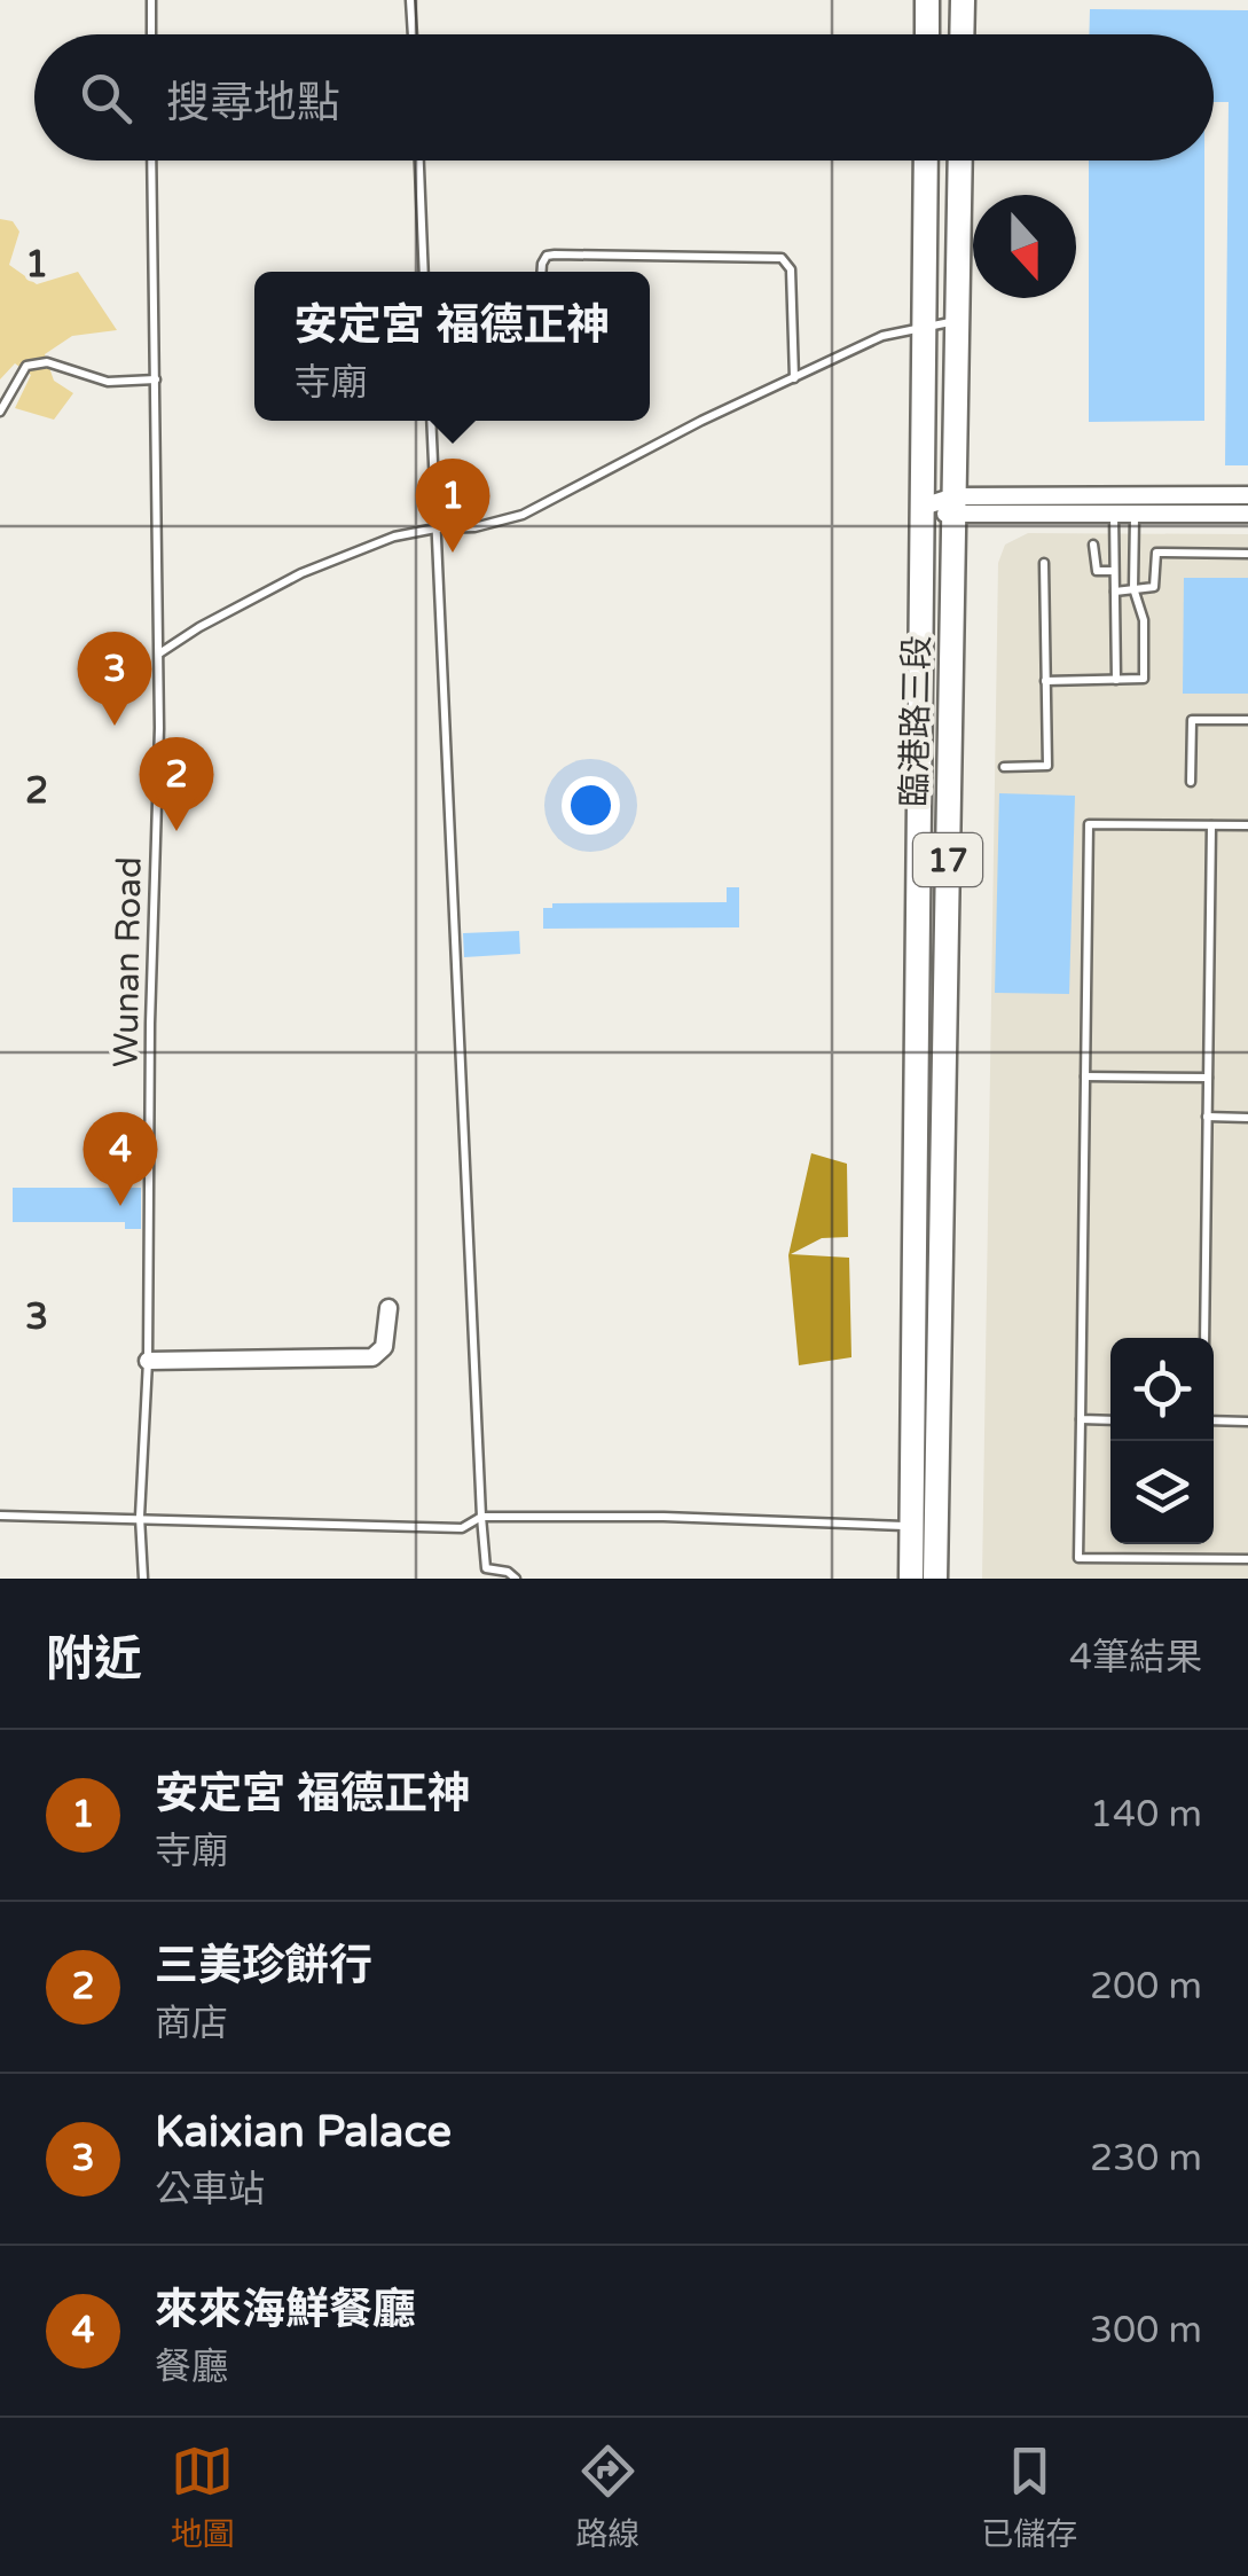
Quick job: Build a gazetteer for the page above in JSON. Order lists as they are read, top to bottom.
{
  "streets": {
    "main road": ["臨港路三段", "17"],
    "lane": ["Wunan Road"]
  },
  "north": "bottom",
  "page": {
    "search": "搜尋地點",
    "popup": ["安定宮 福德正神", "寺廟"],
    "pins": [
      "1",
      "3",
      "2",
      "4"
    ],
    "heading": ["附近", "4筆結果"],
    "list": [
      {
        "mark": "1",
        "name": "安定宮 福德正神",
        "note": "寺廟",
        "value": "140 m"
      },
      {
        "mark": "2",
        "name": "三美珍餅行",
        "note": "商店",
        "value": "200 m"
      },
      {
        "mark": "3",
        "name": "Kaixian Palace",
        "note": "公車站",
        "value": "230 m"
      },
      {
        "mark": "4",
        "name": "來來海鮮餐廳",
        "note": "餐廳",
        "value": "300 m"
      }
    ],
    "nav": ["地圖", "路線", "已儲存"]
  },
  "grid": {
    "rows": ["1", "2", "3"]
  }
}
